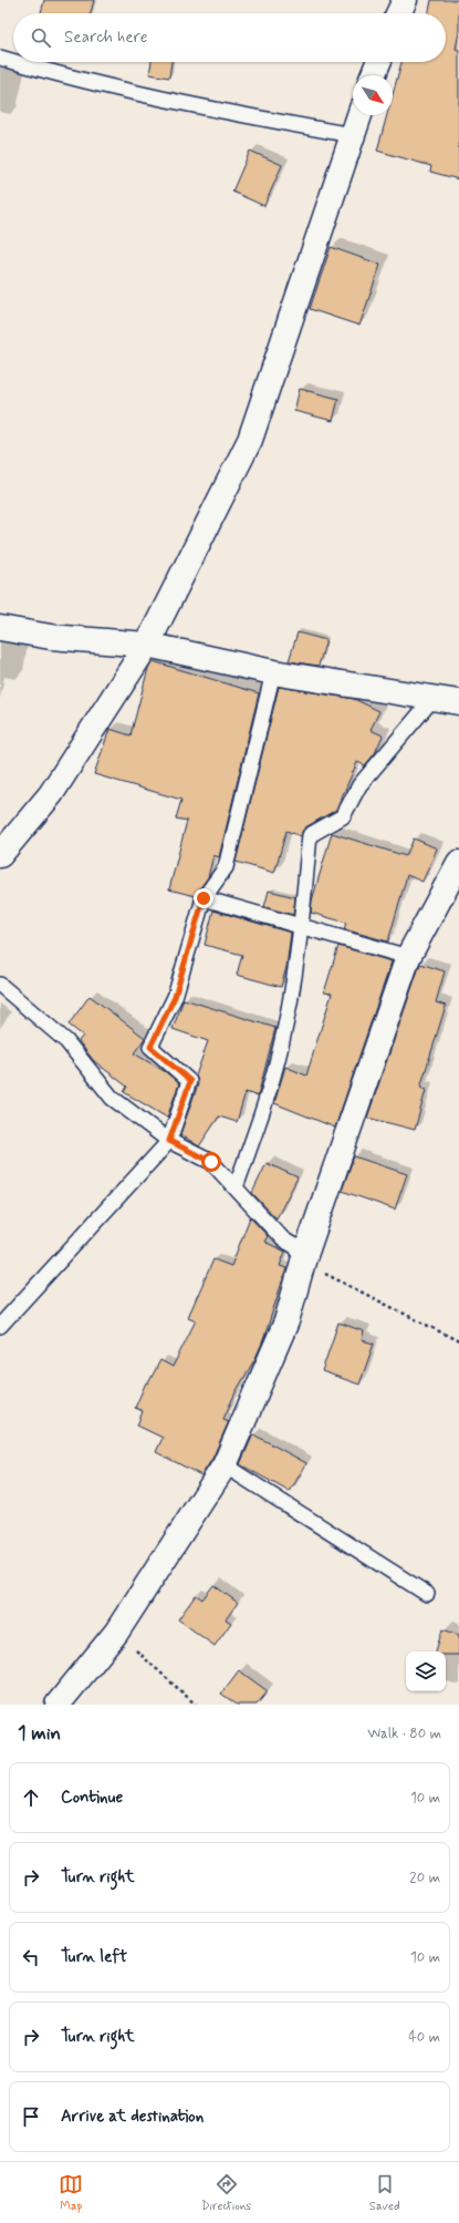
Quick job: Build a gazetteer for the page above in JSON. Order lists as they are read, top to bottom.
{
  "north": "bottom right",
  "page": {
    "search": "Search here",
    "heading": ["1 min", "Walk · 80 m"],
    "list": [
      ["Continue", "10 m"],
      ["Turn right", "20 m"],
      ["Turn left", "10 m"],
      ["Turn right", "40 m"],
      "Arrive at destination"
    ],
    "nav": ["Map", "Directions", "Saved"]
  }
}
